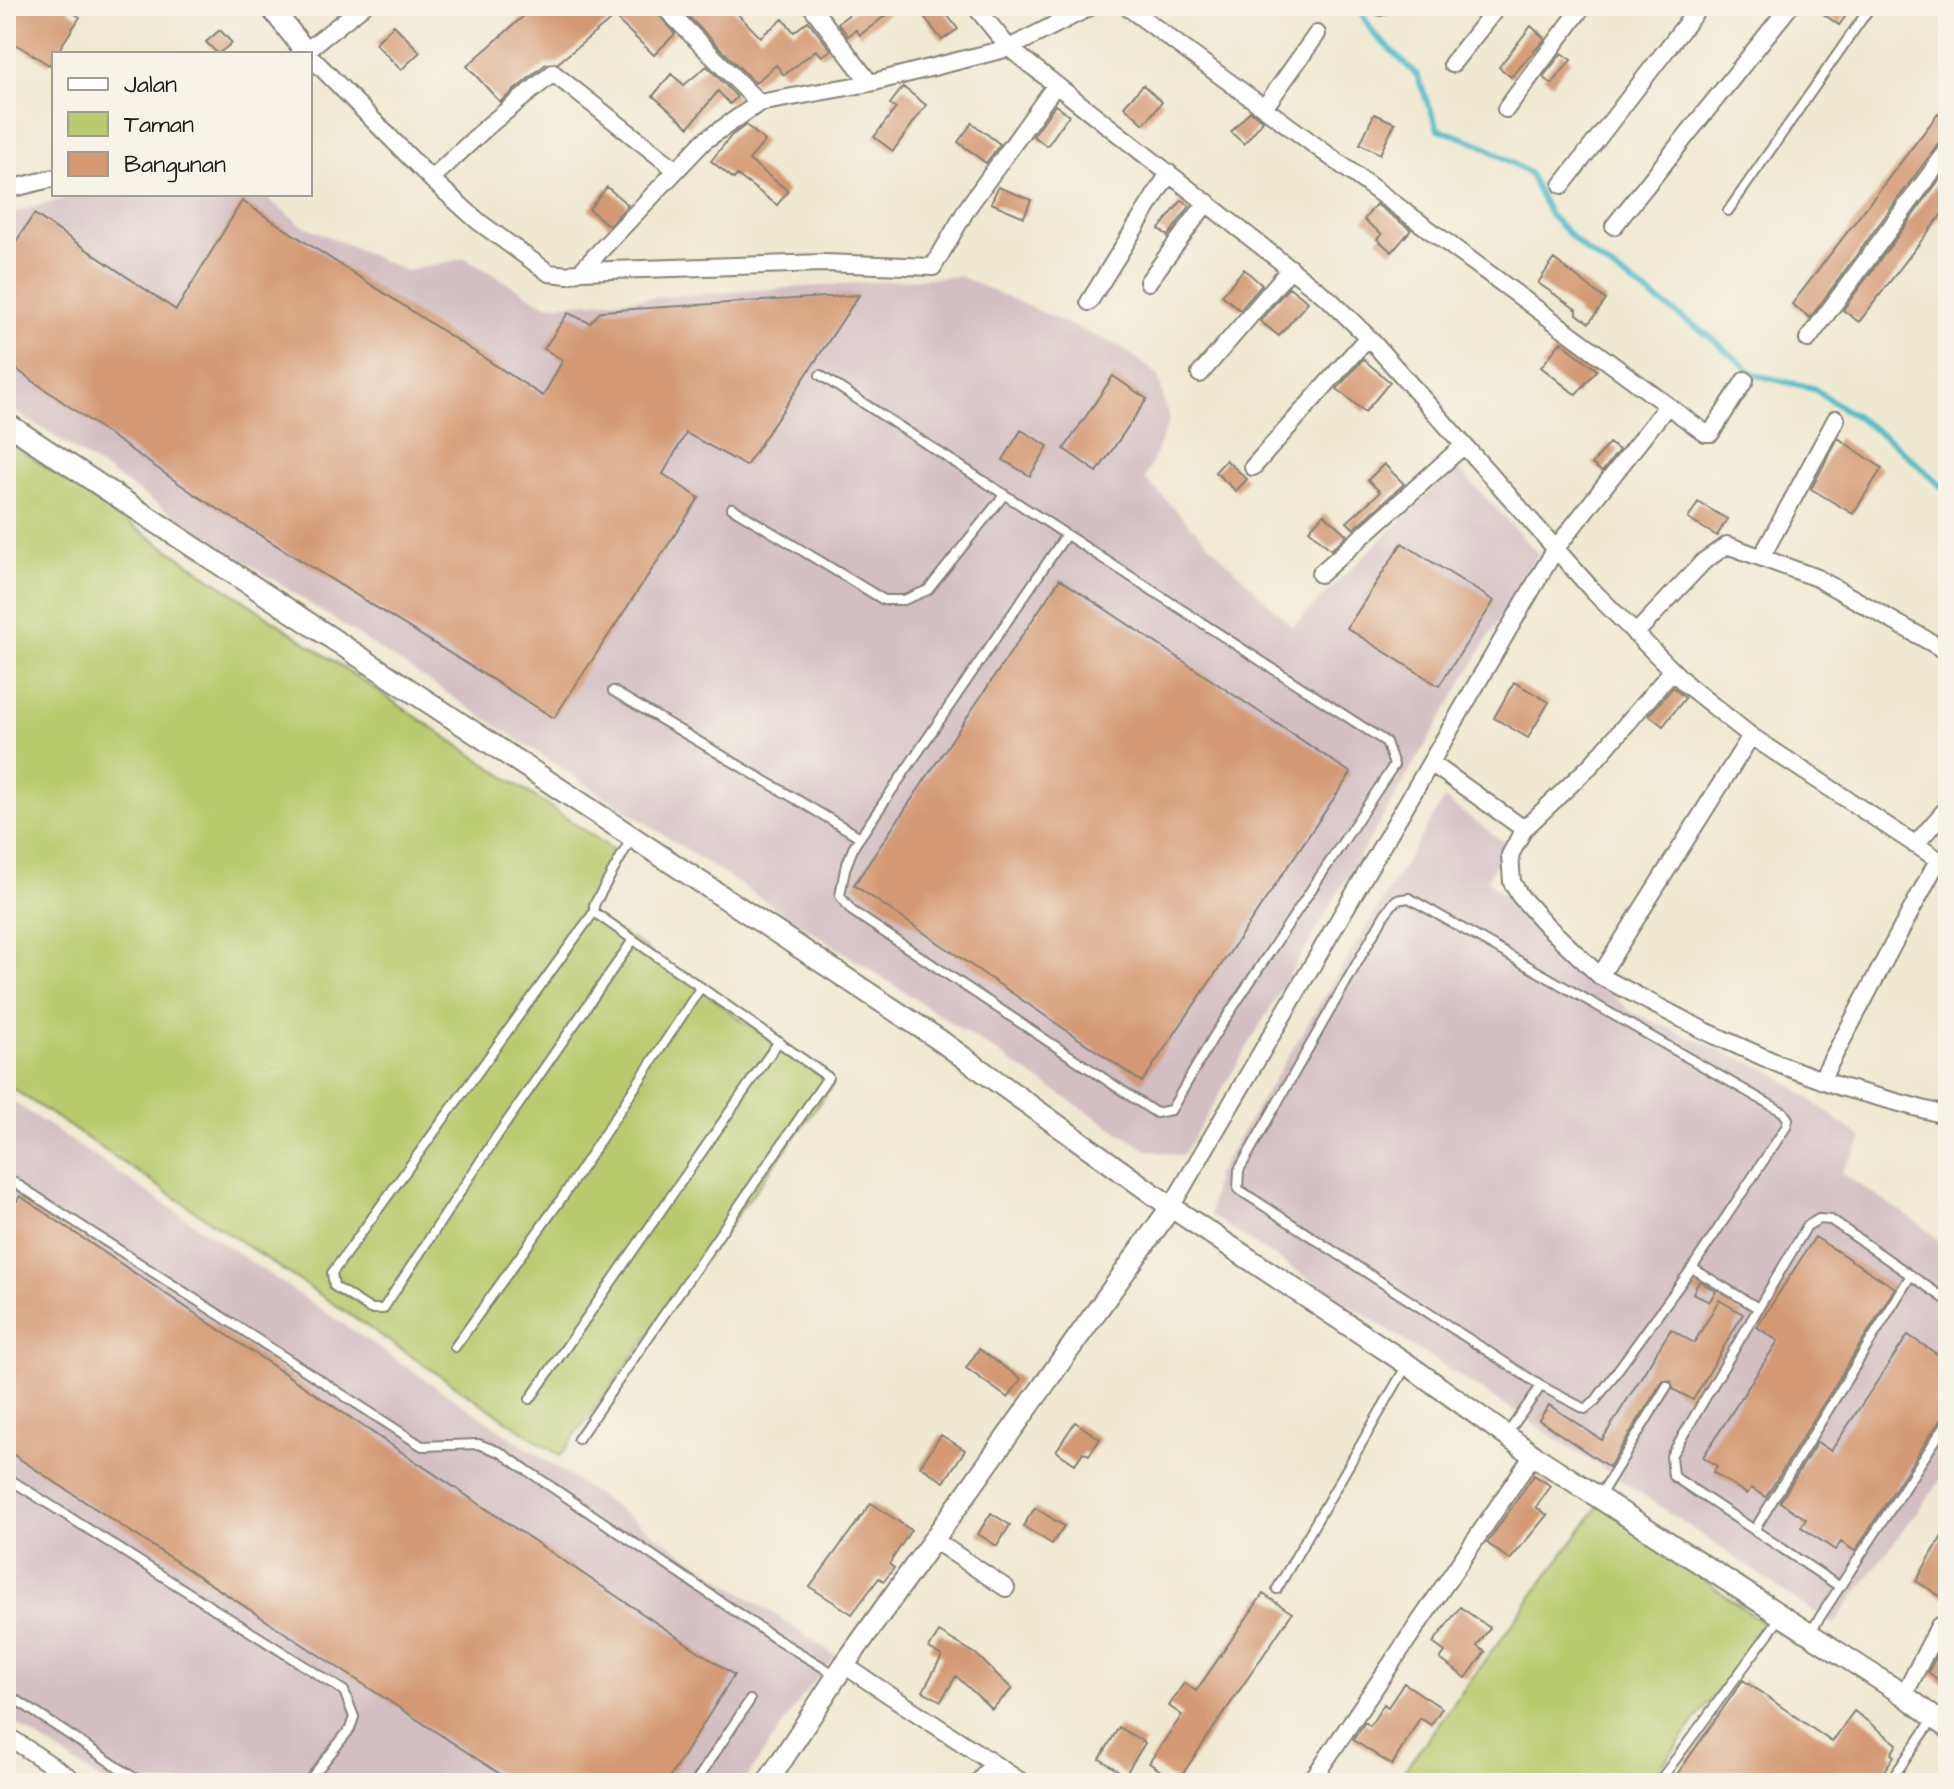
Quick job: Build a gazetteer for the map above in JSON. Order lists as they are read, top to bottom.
{
  "legend": ["Jalan", "Taman", "Bangunan"]
}
